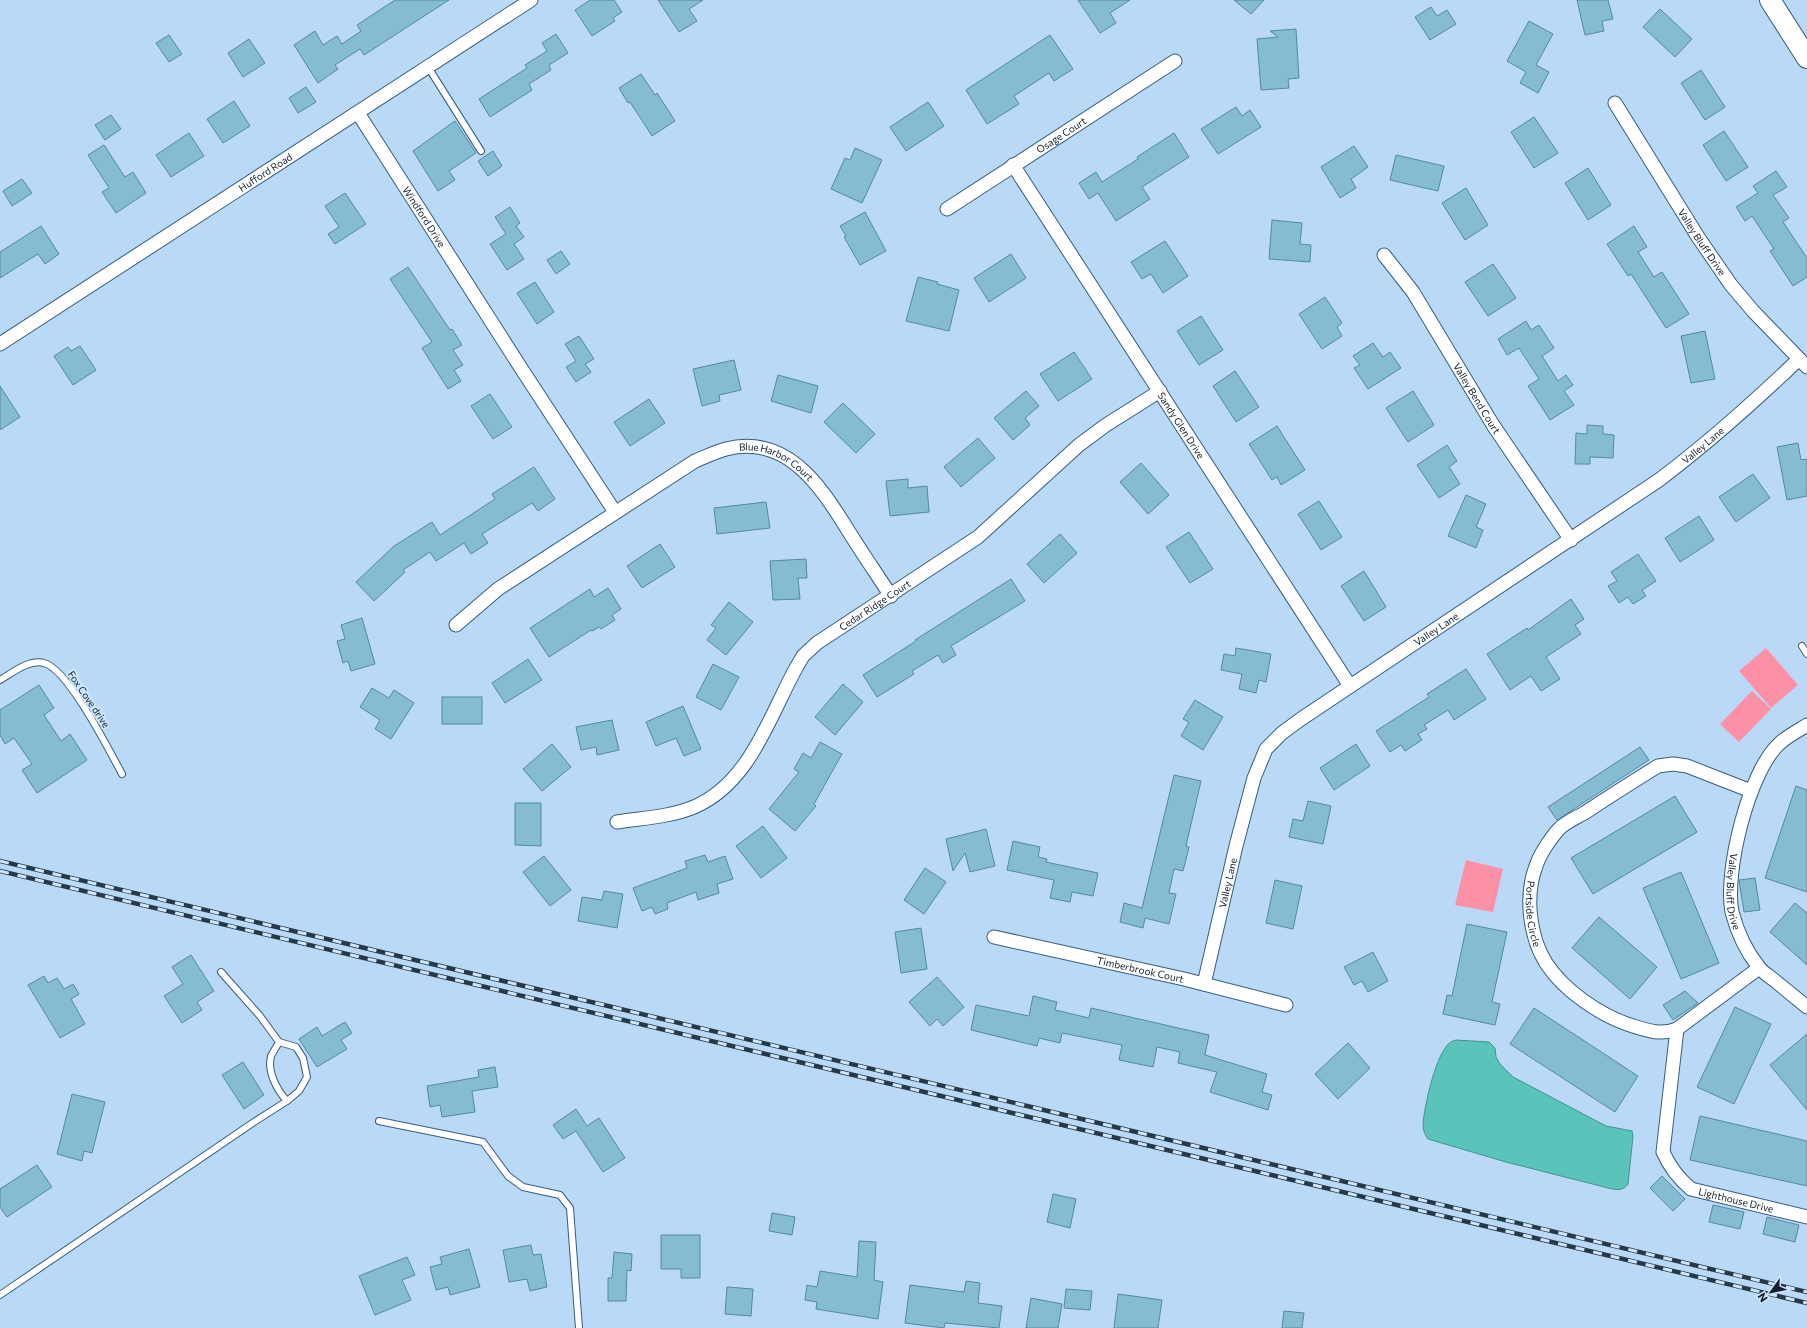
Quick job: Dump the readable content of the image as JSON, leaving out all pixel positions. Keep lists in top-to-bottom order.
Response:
{
  "streets": {
    "street": [
      "Osage Court",
      "Hufford Road",
      "Windford Drive",
      "Valley Bluff Drive",
      "Valley Bend Court",
      "Sandy Glen Drive",
      "Valley Lane",
      "Blue Harbor Court",
      "Cedar Ridge Court",
      "Portside Circle",
      "Timberbrook Court",
      "Lighthouse Drive"
    ],
    "lane": ["Fox Cove drive"]
  },
  "crossings": [
    ["Osage Court", "Sandy Glen Drive"],
    ["Hufford Road", "Windford Drive"],
    ["Windford Drive", "Blue Harbor Court"],
    ["Valley Bluff Drive", "Valley Lane"],
    ["Valley Bluff Drive", "Portside Circle"],
    ["Valley Bend Court", "Valley Lane"],
    ["Sandy Glen Drive", "Valley Lane"],
    ["Sandy Glen Drive", "Cedar Ridge Court"],
    ["Valley Lane", "Timberbrook Court"],
    ["Blue Harbor Court", "Cedar Ridge Court"],
    ["Portside Circle", "Lighthouse Drive"]
  ],
  "north": "bottom left"
}
